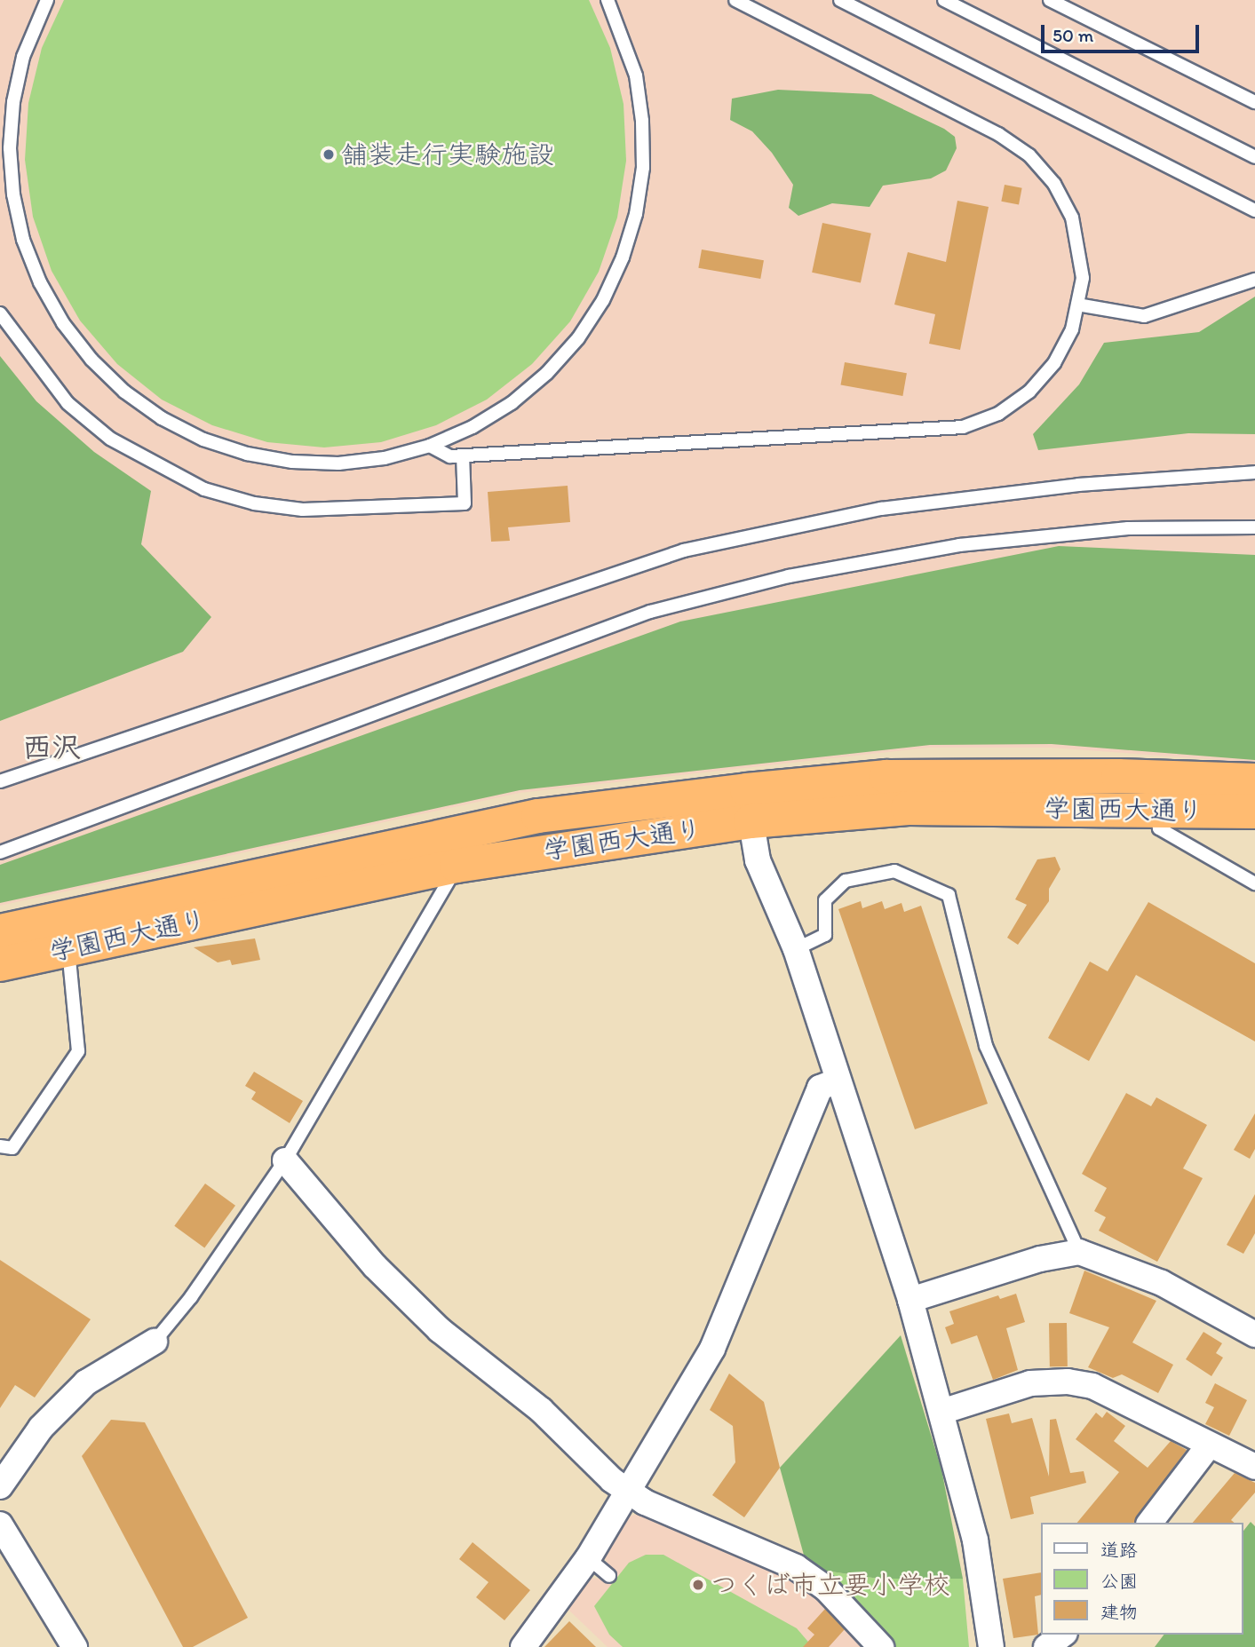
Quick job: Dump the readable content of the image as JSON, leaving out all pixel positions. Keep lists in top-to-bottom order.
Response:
{
  "streets": {
    "highway": ["学園西大通り"]
  },
  "districts": ["西沢"],
  "places": ["舗装走行実験施設", "つくば市立要小学校"],
  "legend": ["道路", "公園", "建物"],
  "scale_bar": "50 m"
}
